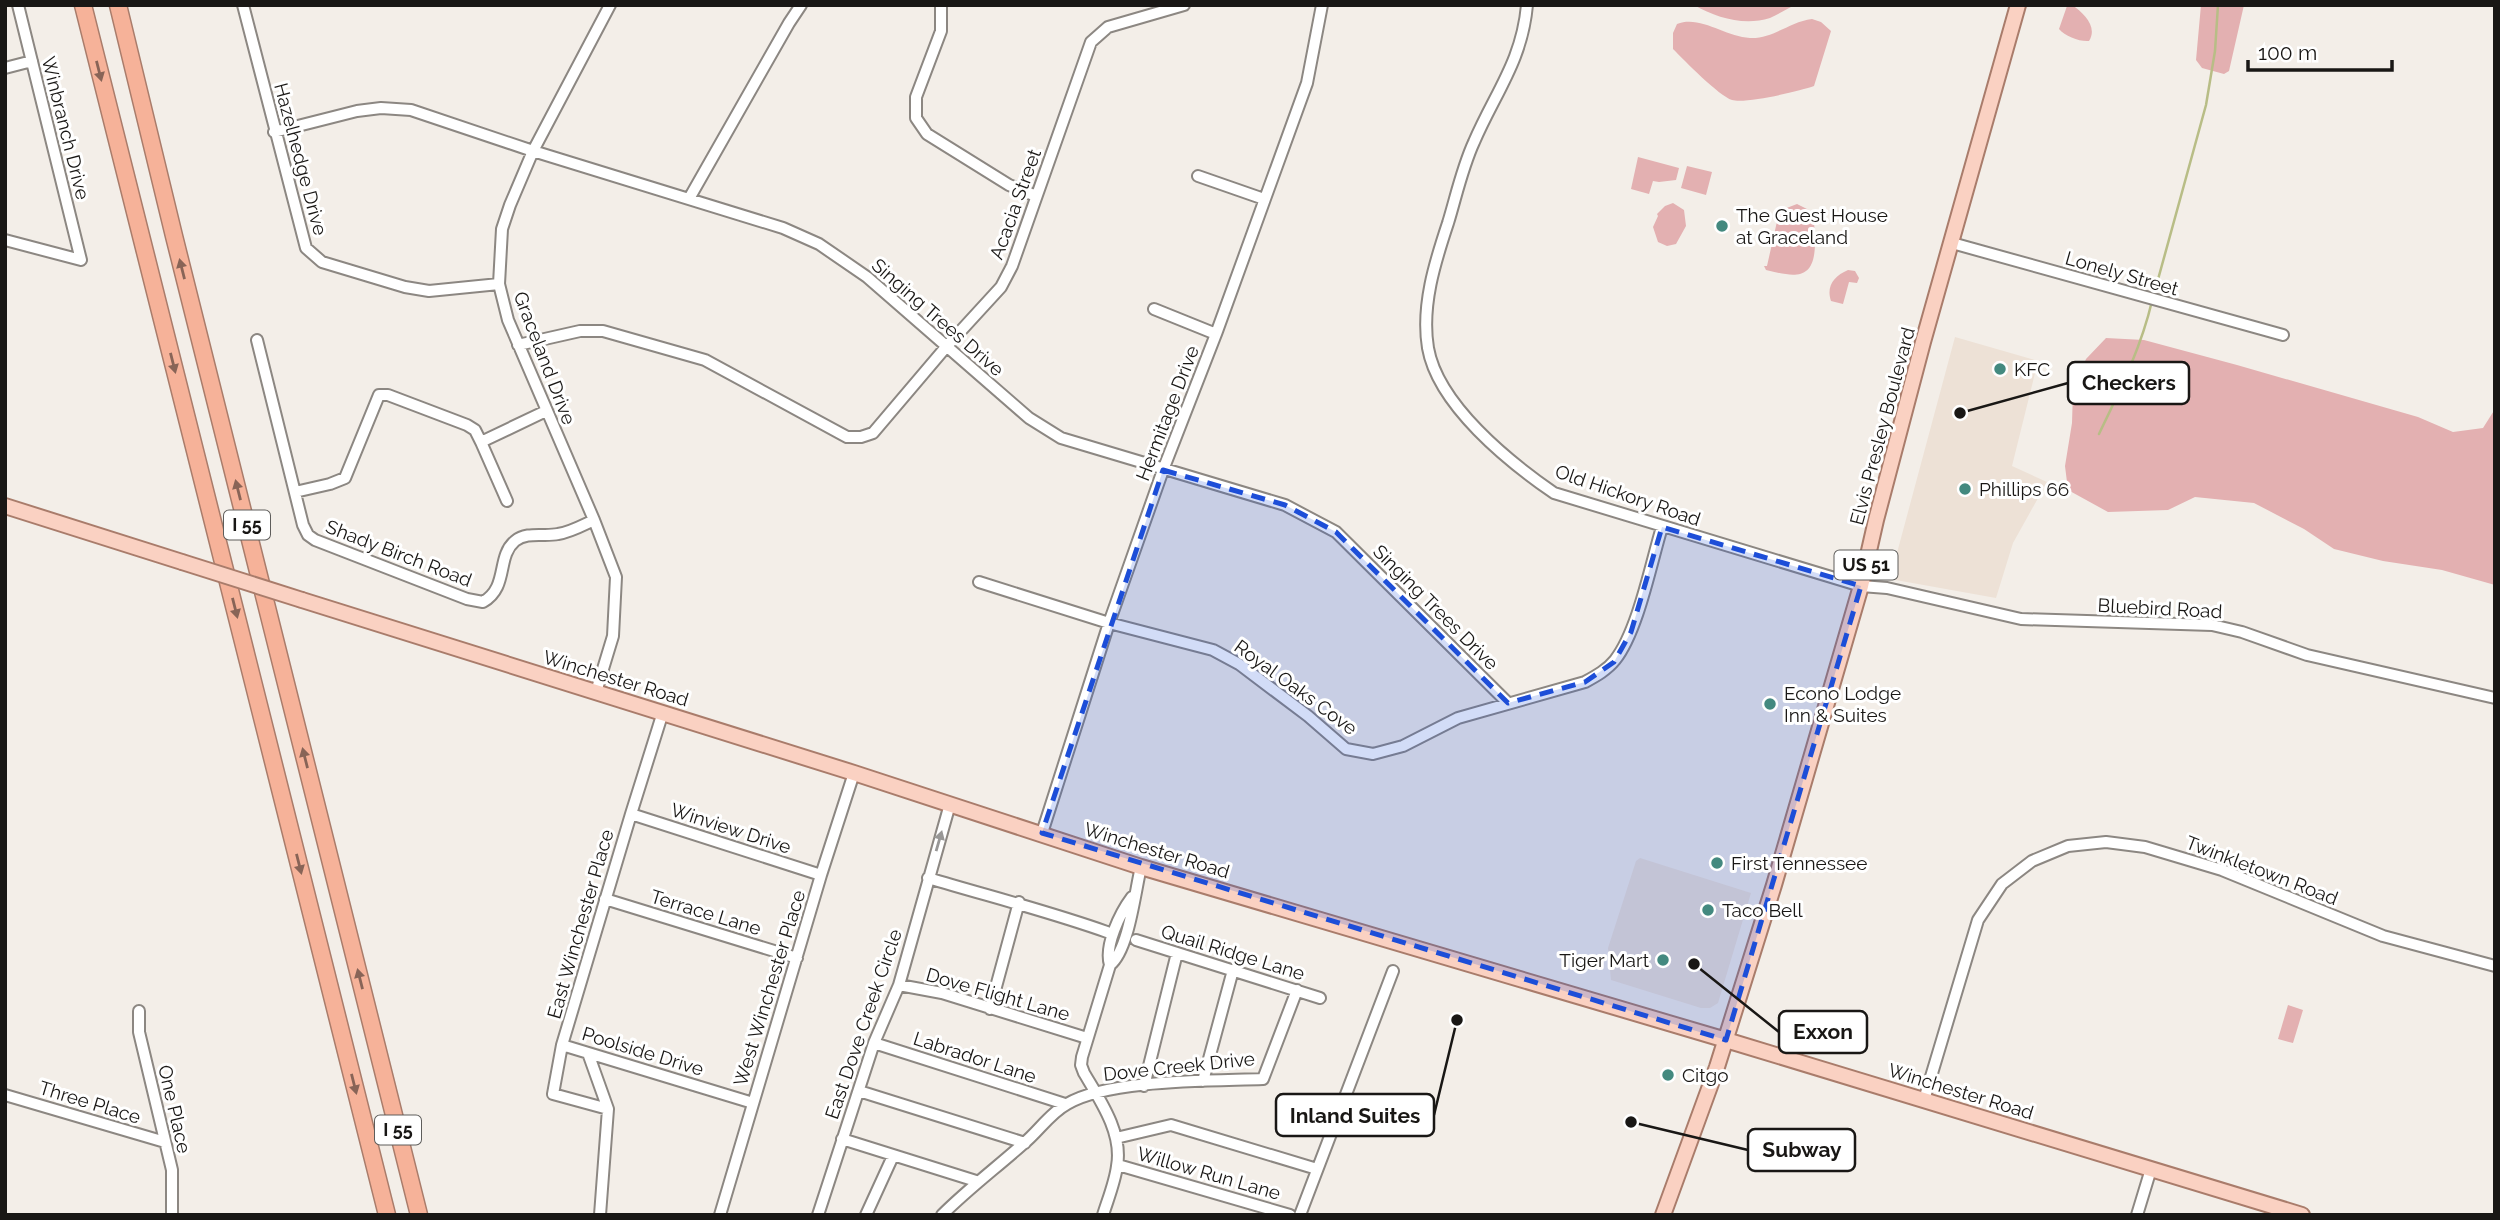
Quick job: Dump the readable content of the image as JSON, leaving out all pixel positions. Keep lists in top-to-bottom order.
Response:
{
  "streets": {
    "highway": ["I 55"],
    "main road": ["Elvis Presley Boulevard", "US 51", "Winchester Road"],
    "street": [
      "Winbranch Drive",
      "Hazelhedge Drive",
      "Acacia Street",
      "Lonely Street",
      "Singing Trees Drive",
      "Graceland Drive",
      "Hermitage Drive",
      "Old Hickory Road",
      "Shady Birch Road",
      "Bluebird Road",
      "Royal Oaks Cove",
      "Winview Drive",
      "Twinkletown Road",
      "Terrace Lane",
      "East Winchester Place",
      "Quail Ridge Lane",
      "West Winchester Place",
      "Dove Flight Lane",
      "East Dove Creek Circle",
      "Poolside Drive",
      "Labrador Lane",
      "Dove Creek Drive",
      "Three Place",
      "One Place",
      "Willow Run Lane"
    ]
  },
  "crossings": [
    ["Hazelhedge Drive", "Singing Trees Drive"],
    ["Hazelhedge Drive", "Graceland Drive"],
    ["Acacia Street", "Singing Trees Drive"],
    ["Acacia Street", "Graceland Drive"],
    ["Lonely Street", "Elvis Presley Boulevard"],
    ["Singing Trees Drive", "Graceland Drive"],
    ["Singing Trees Drive", "Hermitage Drive"],
    ["Singing Trees Drive", "Royal Oaks Cove"],
    ["Graceland Drive", "Shady Birch Road"],
    ["Graceland Drive", "Winchester Road"],
    ["Hermitage Drive", "Winchester Road"],
    ["Hermitage Drive", "Royal Oaks Cove"],
    ["Elvis Presley Boulevard", "Old Hickory Road"],
    ["Elvis Presley Boulevard", "Bluebird Road"],
    ["Elvis Presley Boulevard", "Winchester Road"],
    ["Old Hickory Road", "Bluebird Road"],
    ["Old Hickory Road", "Royal Oaks Cove"],
    ["Winchester Road", "Twinkletown Road"],
    ["Winchester Road", "East Winchester Place"],
    ["Winchester Road", "West Winchester Place"],
    ["Winchester Road", "East Dove Creek Circle"],
    ["Winview Drive", "East Winchester Place"],
    ["Winview Drive", "West Winchester Place"],
    ["Terrace Lane", "East Winchester Place"],
    ["Terrace Lane", "West Winchester Place"],
    ["East Winchester Place", "Poolside Drive"],
    ["Quail Ridge Lane", "East Dove Creek Circle"],
    ["Quail Ridge Lane", "Dove Creek Drive"],
    ["West Winchester Place", "Poolside Drive"],
    ["Dove Flight Lane", "East Dove Creek Circle"],
    ["East Dove Creek Circle", "Labrador Lane"],
    ["Dove Creek Drive", "Willow Run Lane"],
    ["Three Place", "One Place"]
  ],
  "places": [
    "The Guest House at Graceland",
    "KFC",
    "Checkers",
    "Phillips 66",
    "Econo Lodge Inn & Suites",
    "First Tennessee",
    "Taco Bell",
    "Tiger Mart",
    "Exxon",
    "Inland Suites",
    "Citgo",
    "Subway"
  ],
  "scale_bar": "100 m"
}
